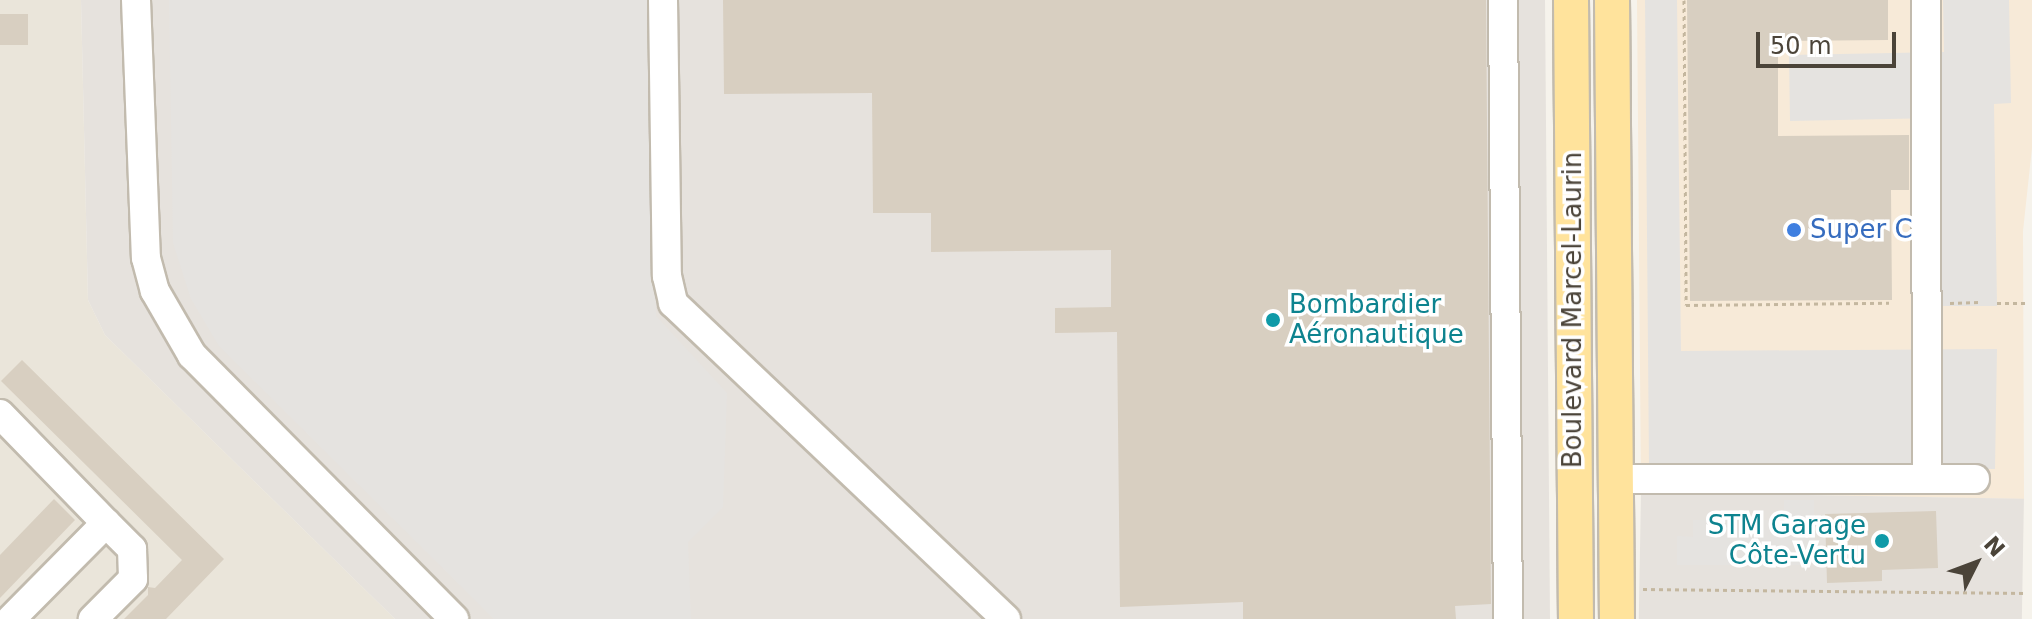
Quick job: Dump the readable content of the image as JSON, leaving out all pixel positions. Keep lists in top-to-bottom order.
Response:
{
  "streets": {
    "main road": ["Boulevard Marcel-Laurin"]
  },
  "places": ["Super C", "Bombardier Aéronautique", "STM Garage Côte-Vertu"],
  "scale_bar": "50 m",
  "north": "top right"
}
